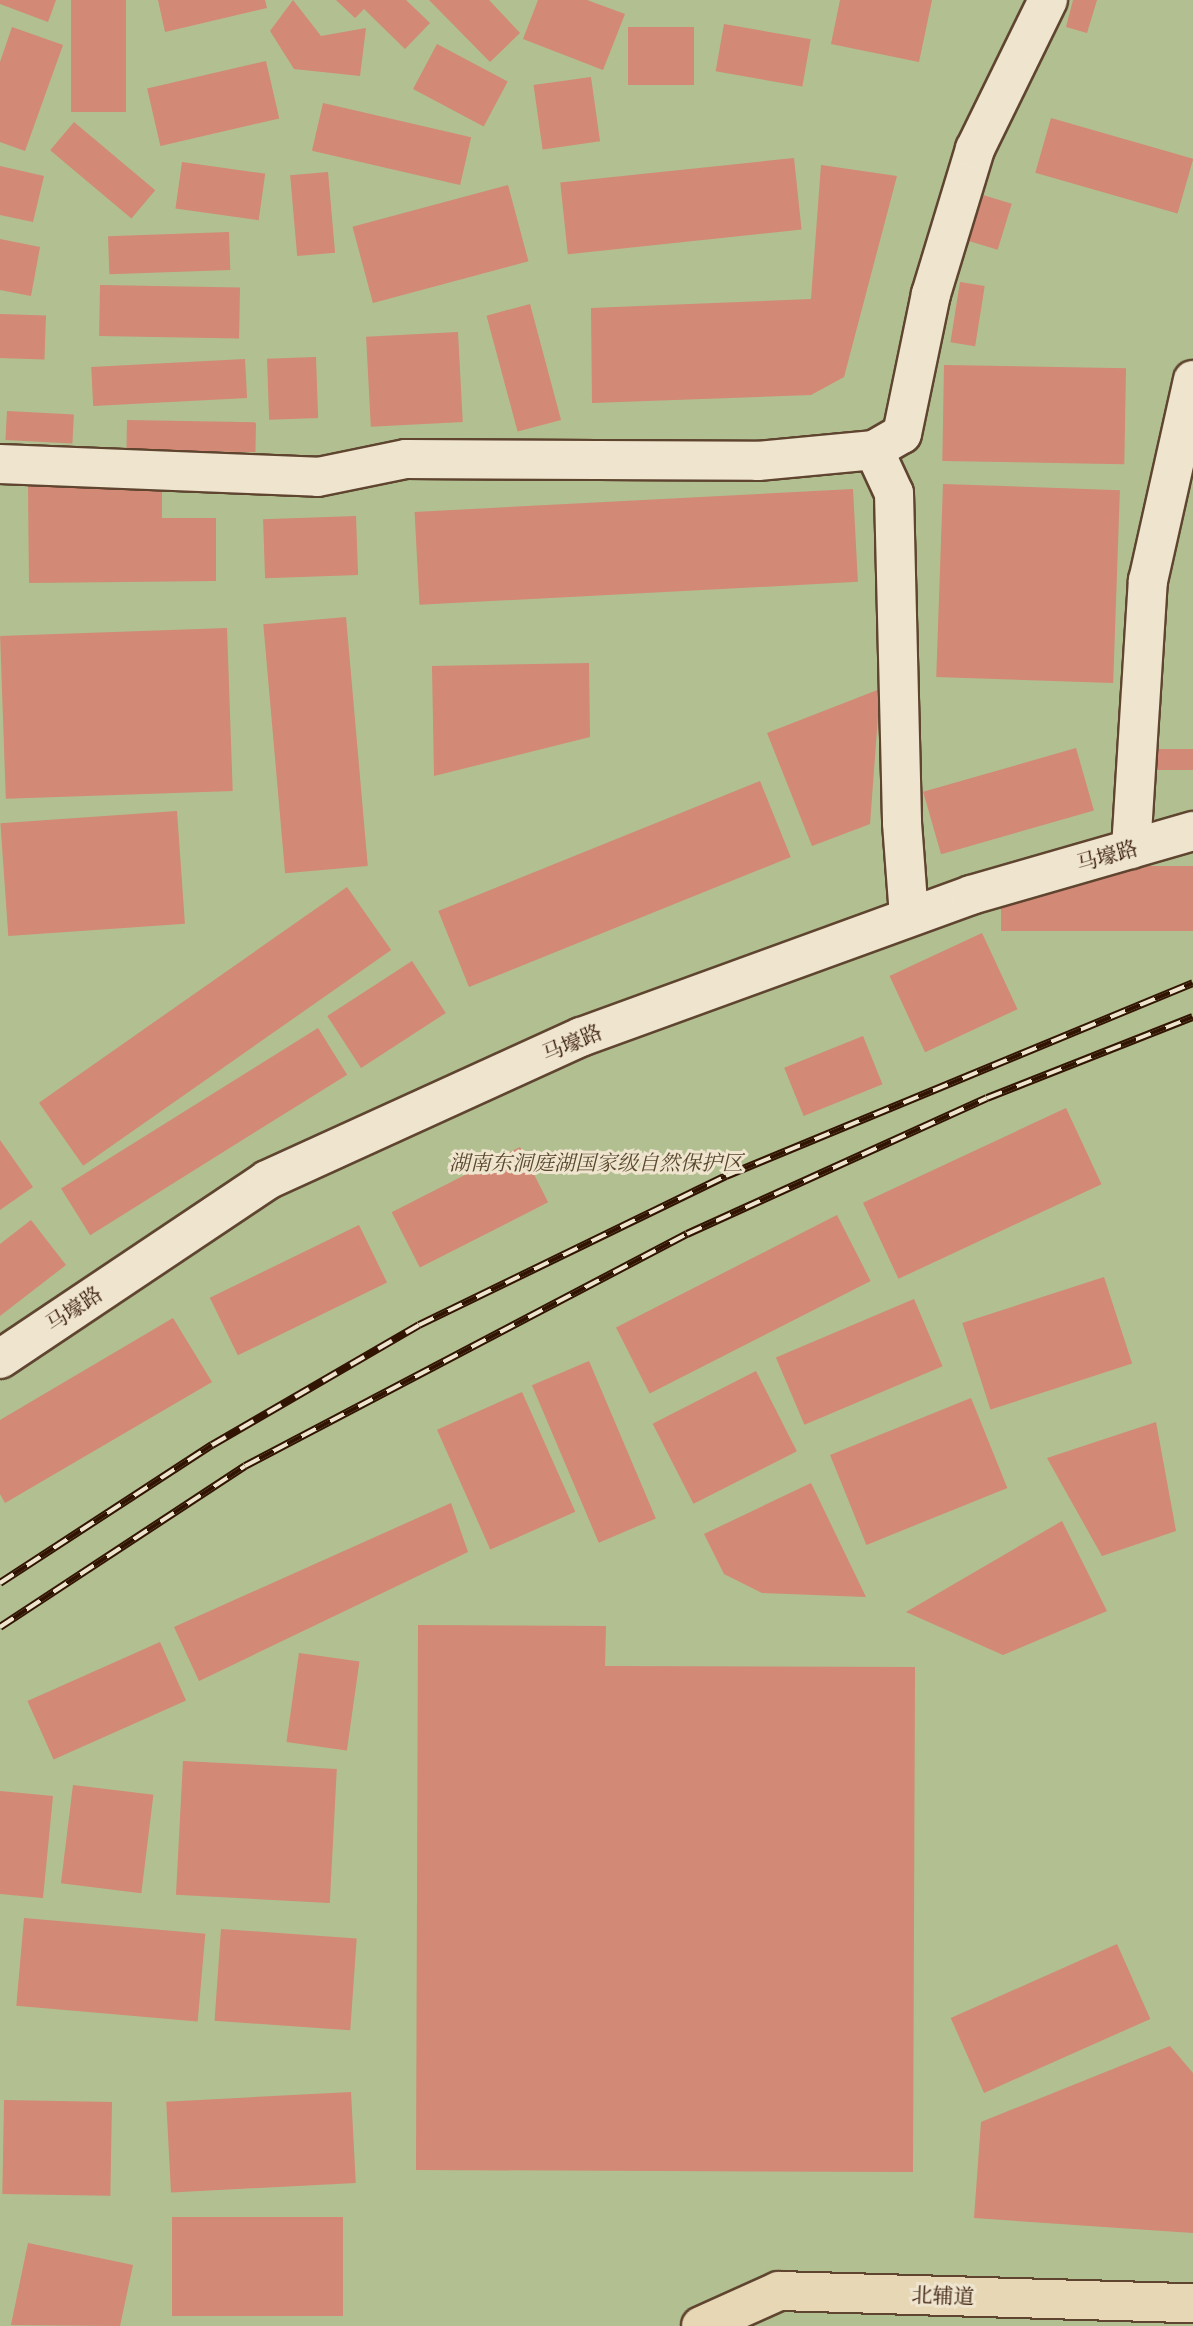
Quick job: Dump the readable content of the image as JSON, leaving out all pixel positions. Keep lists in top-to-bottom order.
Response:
{
  "streets": {
    "main road": ["北辅道"],
    "street": ["马壕路"]
  },
  "parks": ["湖南东洞庭湖国家级自然保护区"]
}
